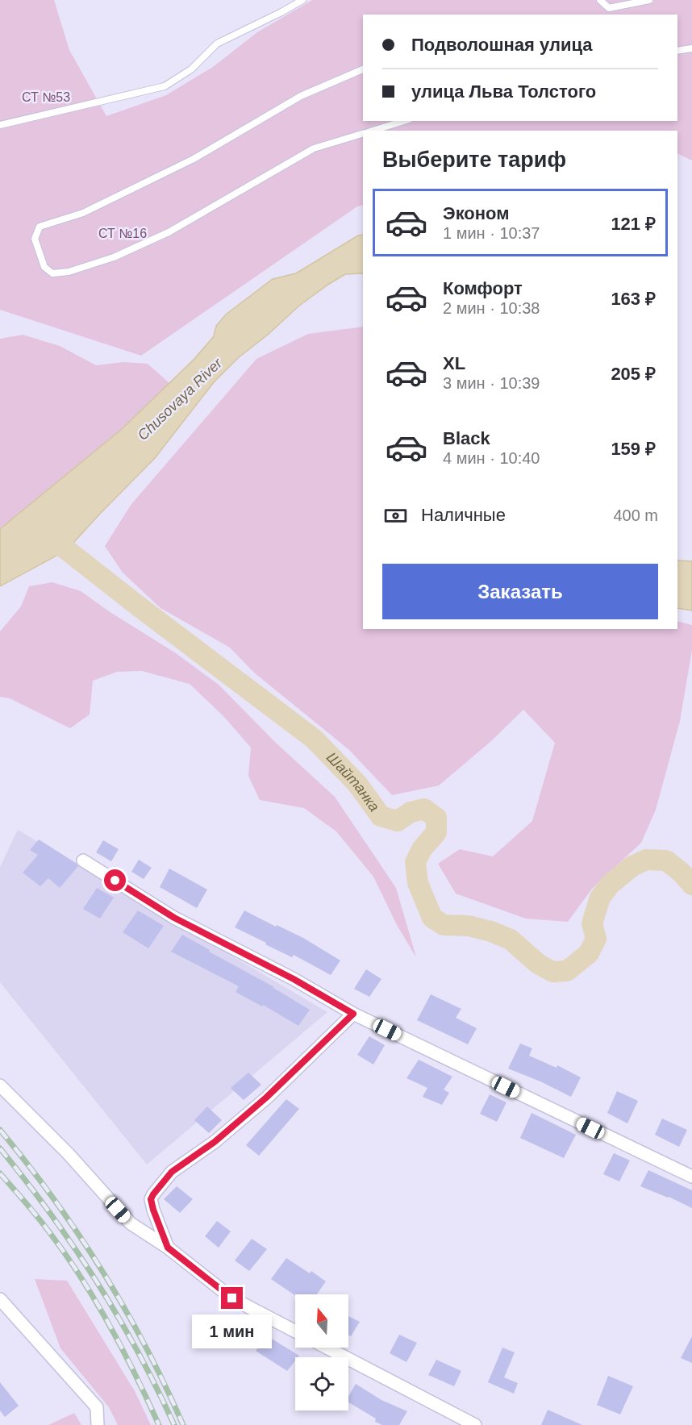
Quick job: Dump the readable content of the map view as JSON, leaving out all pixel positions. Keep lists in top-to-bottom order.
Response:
{
  "water": ["Chusovaya River", "Шайтанка"],
  "parks": ["СТ №53", "СТ №16"],
  "north": "top",
  "page": {
    "banner": ["Подволошная улица", "улица Льва Толстого"],
    "heading": "Выберите тариф",
    "list": [
      {
        "name": "Эконом",
        "note": "1 мин · 10:37",
        "value": "121 ₽"
      },
      {
        "name": "Комфорт",
        "note": "2 мин · 10:38",
        "value": "163 ₽"
      },
      {
        "name": "XL",
        "note": "3 мин · 10:39",
        "value": "205 ₽"
      },
      {
        "name": "Black",
        "note": "4 мин · 10:40",
        "value": "159 ₽"
      }
    ],
    "pay": ["Наличные", "400 m"],
    "buttons": "Заказать",
    "bubble": "1 мин"
  }
}
